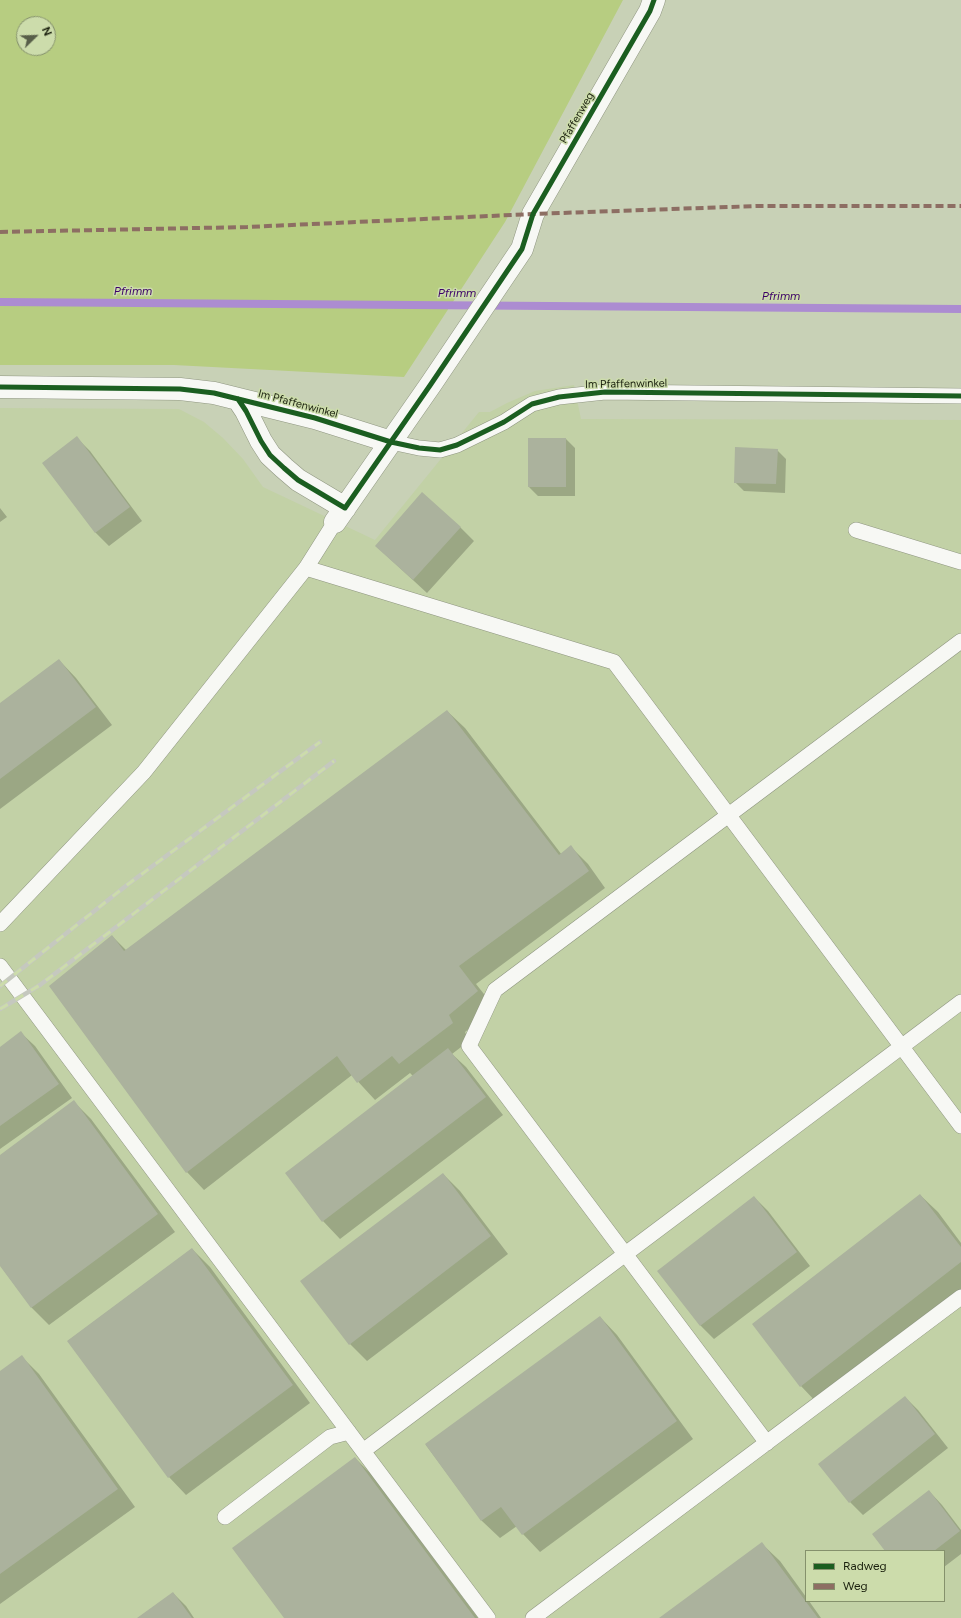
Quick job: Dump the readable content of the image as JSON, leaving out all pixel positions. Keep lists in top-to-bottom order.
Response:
{
  "streets": {
    "street": ["Pfaffenweg", "Im Pfaffenwinkel"]
  },
  "crossings": [
    ["Pfaffenweg", "Im Pfaffenwinkel"]
  ],
  "water": ["Pfrimm"],
  "legend": ["Radweg", "Weg"],
  "north": "top right"
}
